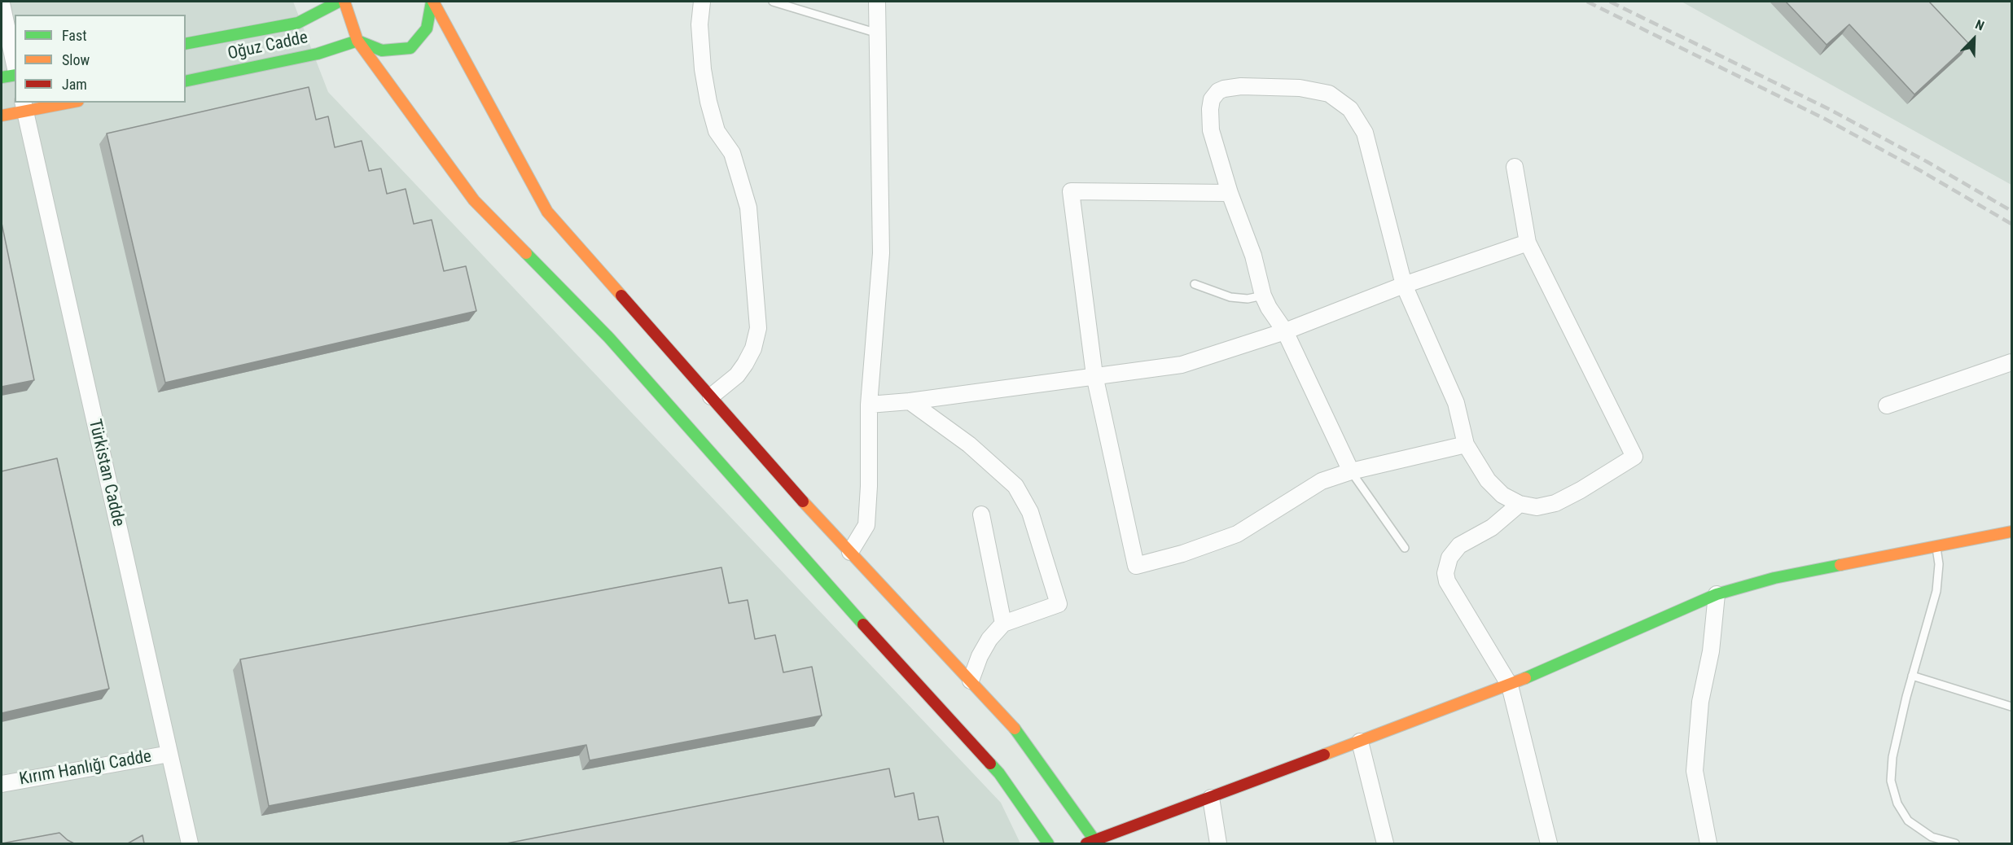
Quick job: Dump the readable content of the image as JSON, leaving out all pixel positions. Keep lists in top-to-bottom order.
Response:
{
  "streets": {
    "main road": ["Oğuz Cadde"],
    "street": ["Türkistan Cadde", "Kırım Hanlığı Cadde"]
  },
  "crossings": [
    ["Türkistan Cadde", "Kırım Hanlığı Cadde"]
  ],
  "legend": ["Fast", "Slow", "Jam"],
  "north": "top right"
}
